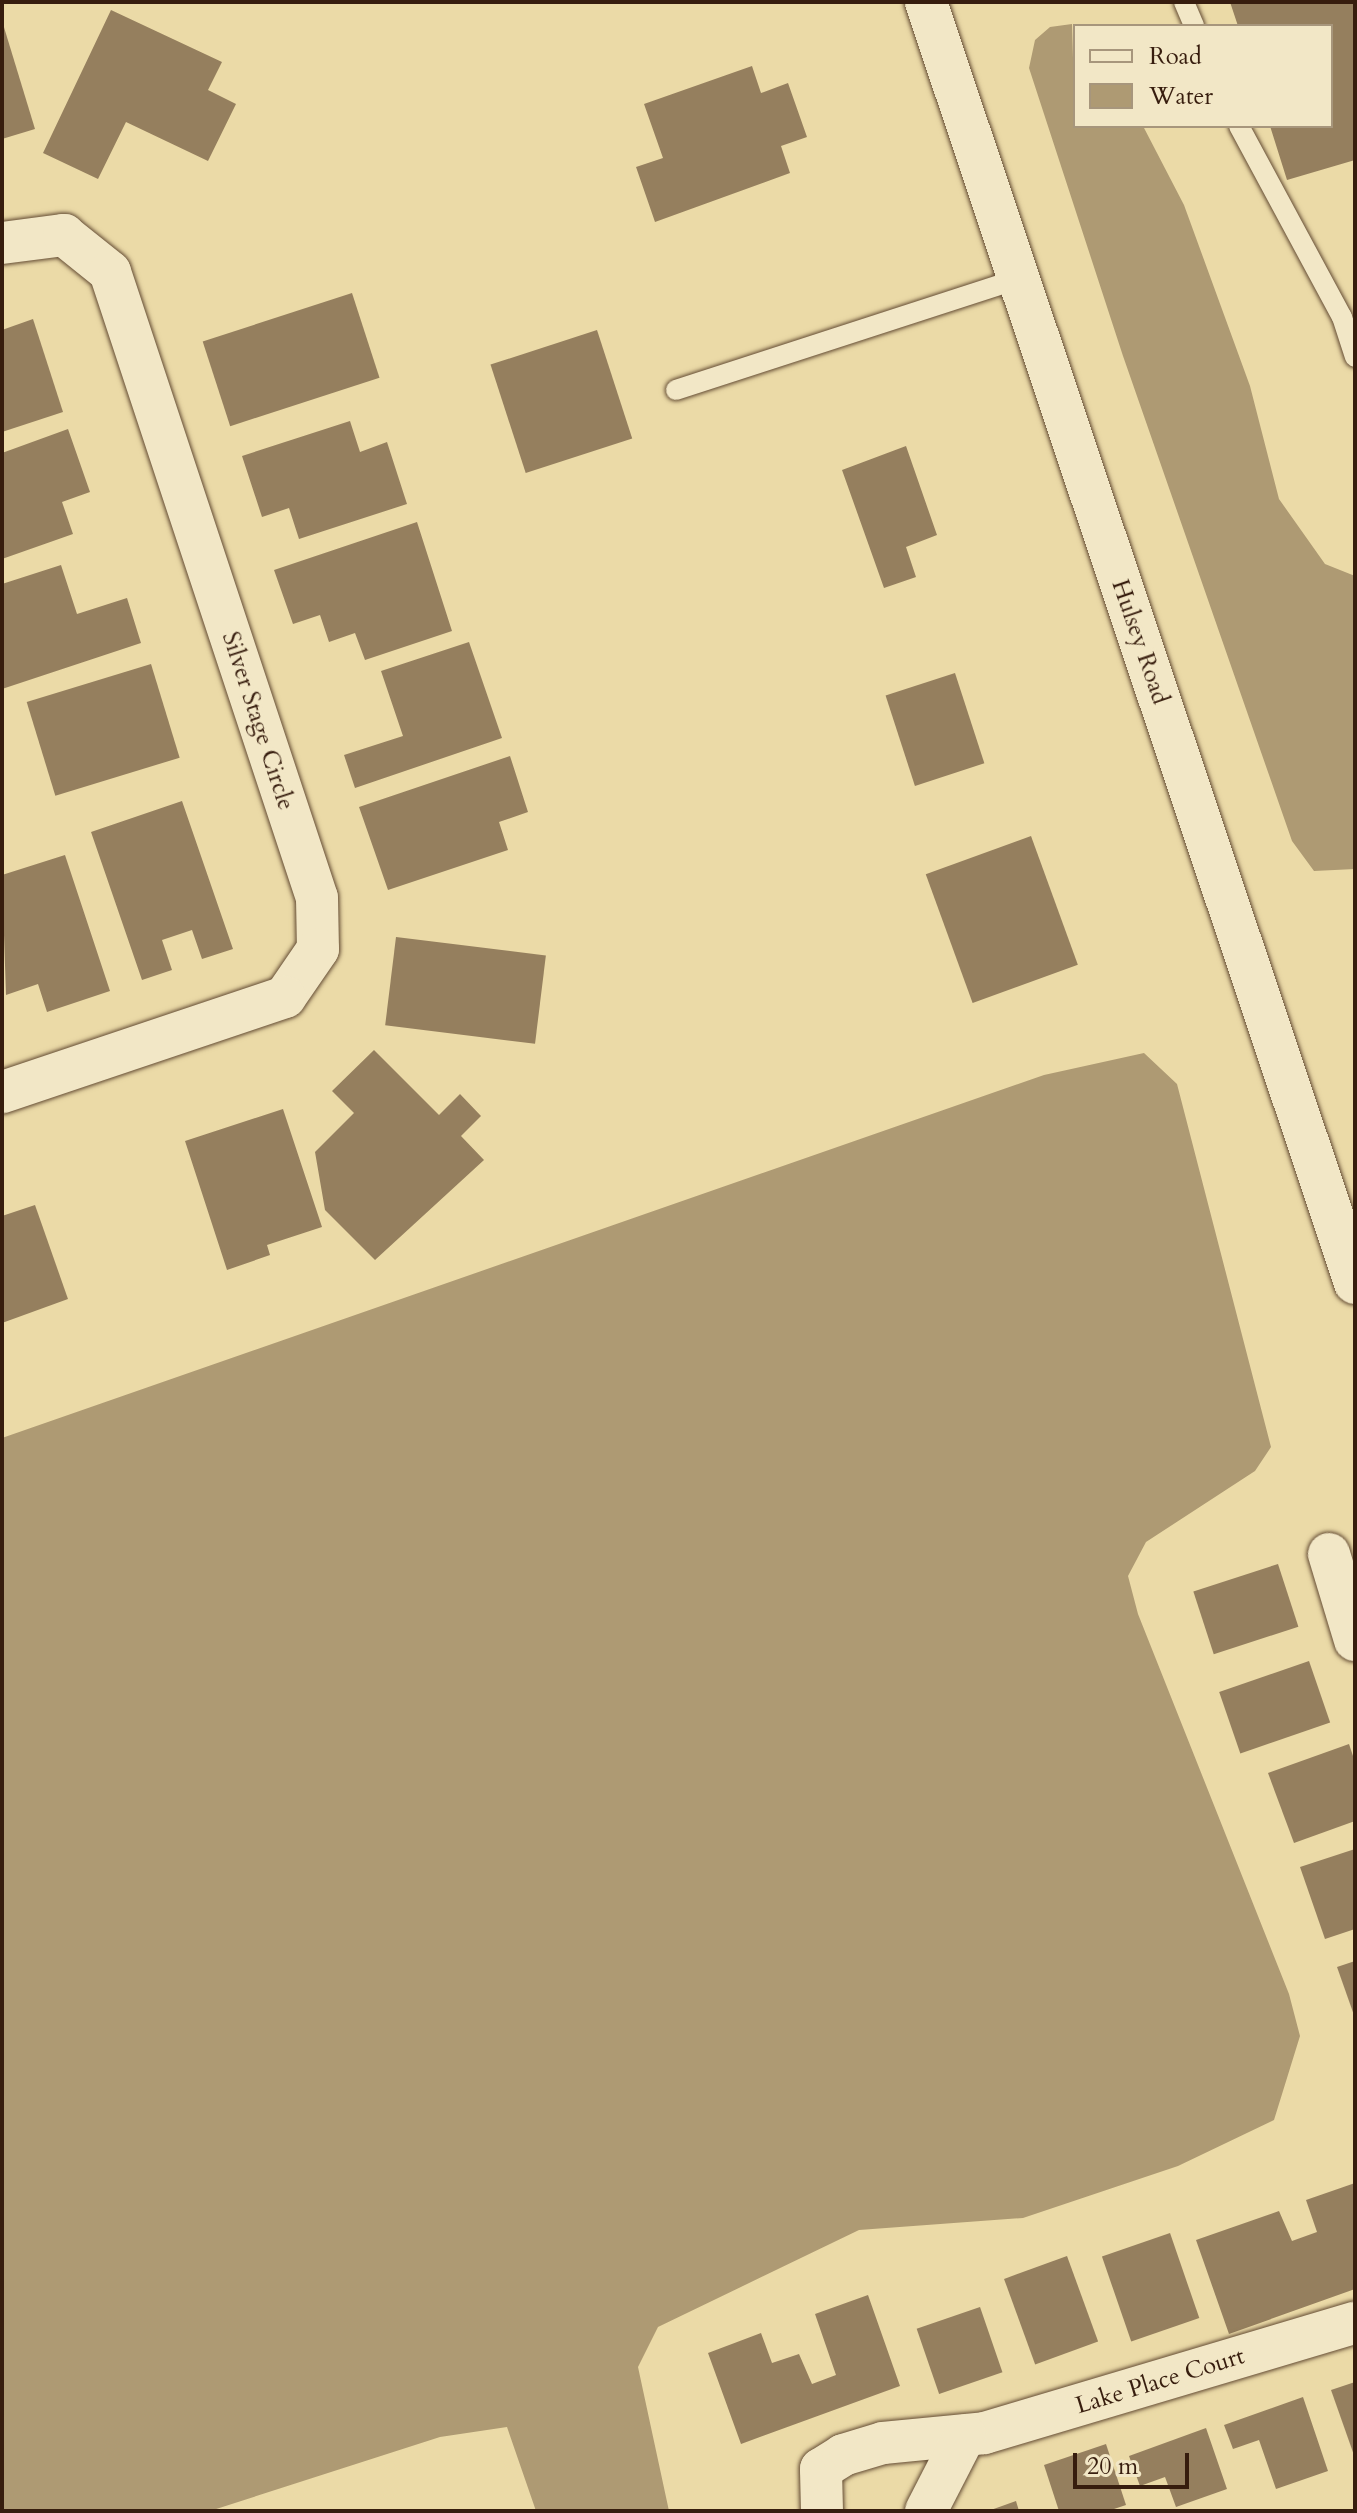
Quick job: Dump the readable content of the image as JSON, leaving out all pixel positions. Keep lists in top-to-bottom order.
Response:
{
  "streets": {
    "street": ["Hulsey Road", "Silver Stage Circle", "Lake Place Court"]
  },
  "legend": ["Road", "Water"],
  "scale_bar": "20 m"
}
